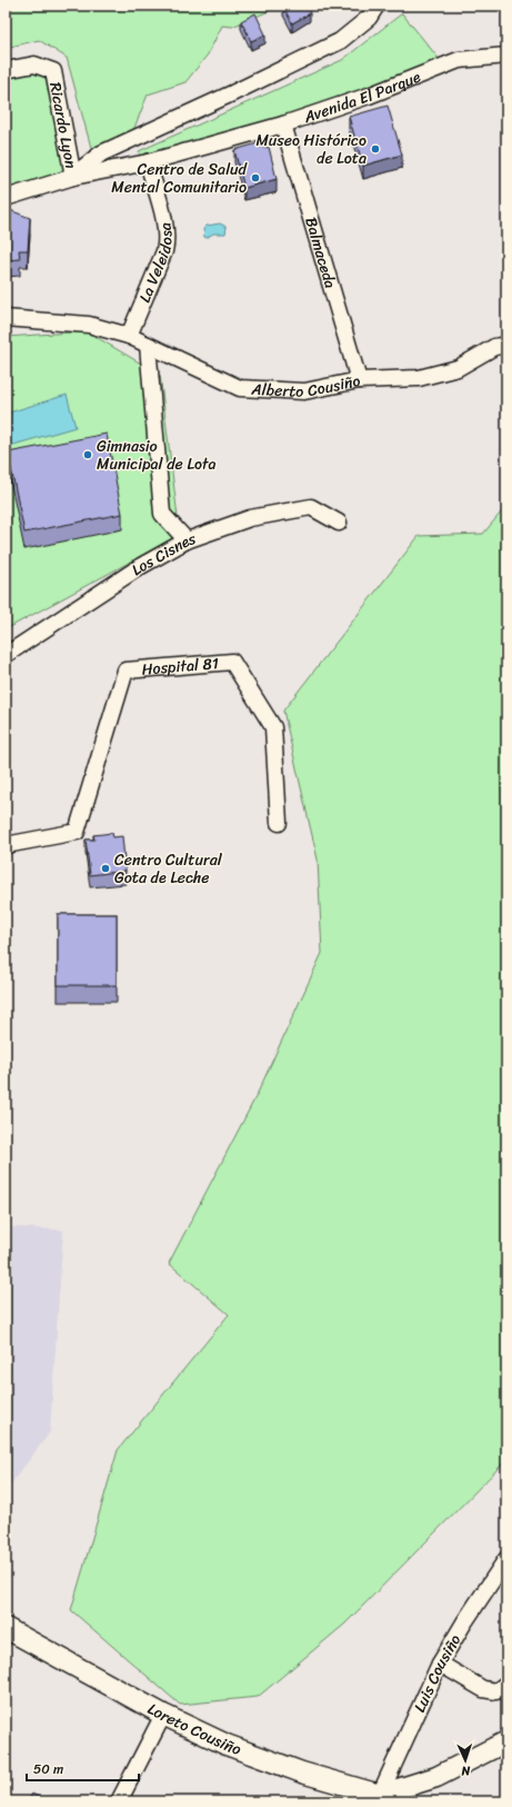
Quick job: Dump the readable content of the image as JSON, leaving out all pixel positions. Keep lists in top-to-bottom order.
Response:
{
  "streets": {
    "street": [
      "Avenida El Parque",
      "Ricardo Lyon",
      "Balmaceda",
      "La Veleidosa",
      "Alberto Cousiño",
      "Los Cisnes",
      "Hospital 81",
      "Luis Cousiño",
      "Loreto Cousiño"
    ]
  },
  "crossings": [
    ["Avenida El Parque", "Ricardo Lyon"],
    ["Avenida El Parque", "Balmaceda"],
    ["Avenida El Parque", "La Veleidosa"],
    ["Balmaceda", "Alberto Cousiño"],
    ["La Veleidosa", "Alberto Cousiño"],
    ["Luis Cousiño", "Loreto Cousiño"]
  ],
  "places": [
    "Museo Histórico de Lota",
    "Centro de Salud Mental Comunitario",
    "Gimnasio Municipal de Lota",
    "Centro Cultural Gota de Leche"
  ],
  "scale_bar": "50 m",
  "north": "bottom"
}
